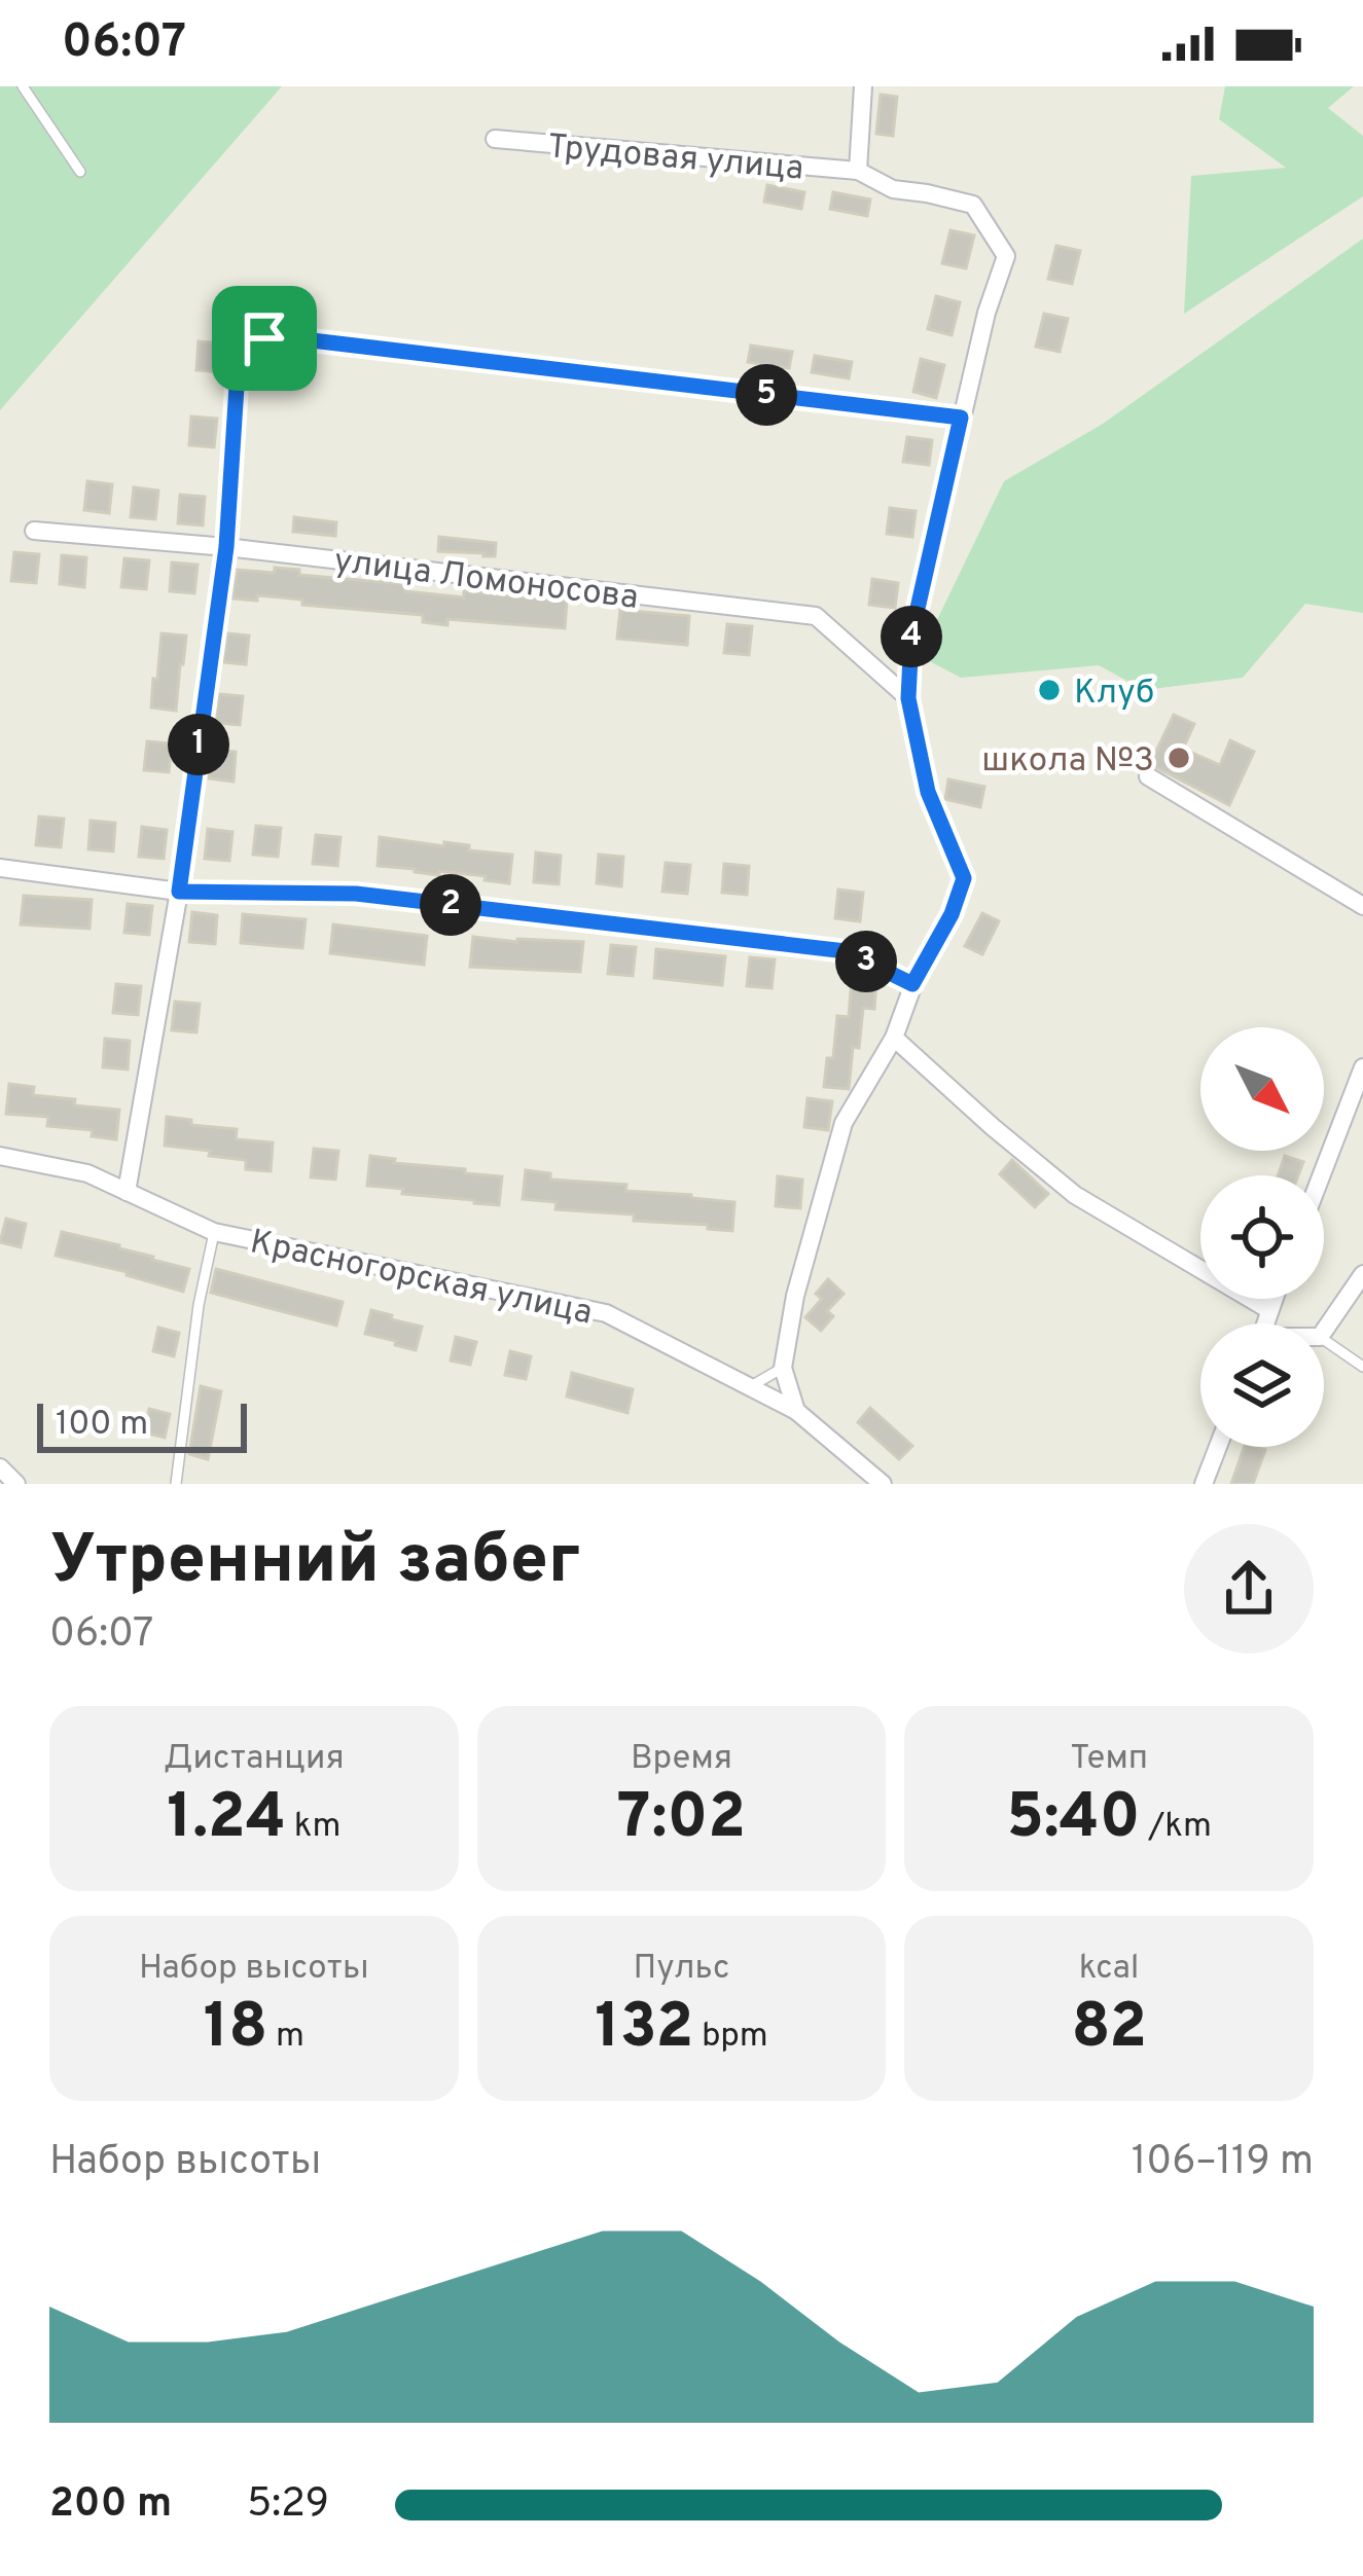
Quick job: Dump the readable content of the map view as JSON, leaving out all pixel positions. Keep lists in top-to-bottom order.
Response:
{
  "streets": {
    "street": ["Трудовая улица", "улица Ломоносова", "Красногорская улица"]
  },
  "crossings": [
    ["Трудовая улица", "улица Ломоносова"]
  ],
  "places": ["Клуб", "школа №3"],
  "scale_bar": "100 m",
  "north": "bottom right",
  "page": {
    "status": "06:07",
    "pins": [
      "5",
      "4",
      "1",
      "2",
      "3"
    ],
    "scale": "100 m",
    "heading": ["Утренний забег", "06:07"],
    "stats": [
      ["Дистанция", "1.24 km"],
      ["Время", "7:02"],
      ["Темп", "5:40 /km"],
      ["Набор высоты", "18 m"],
      ["Пульс", "132 bpm"],
      ["kcal", "82"]
    ],
    "chart": ["Набор высоты", "106–119 m"],
    "list": [
      {
        "name": "200 m",
        "note": "5:29"
      }
    ]
  }
}
